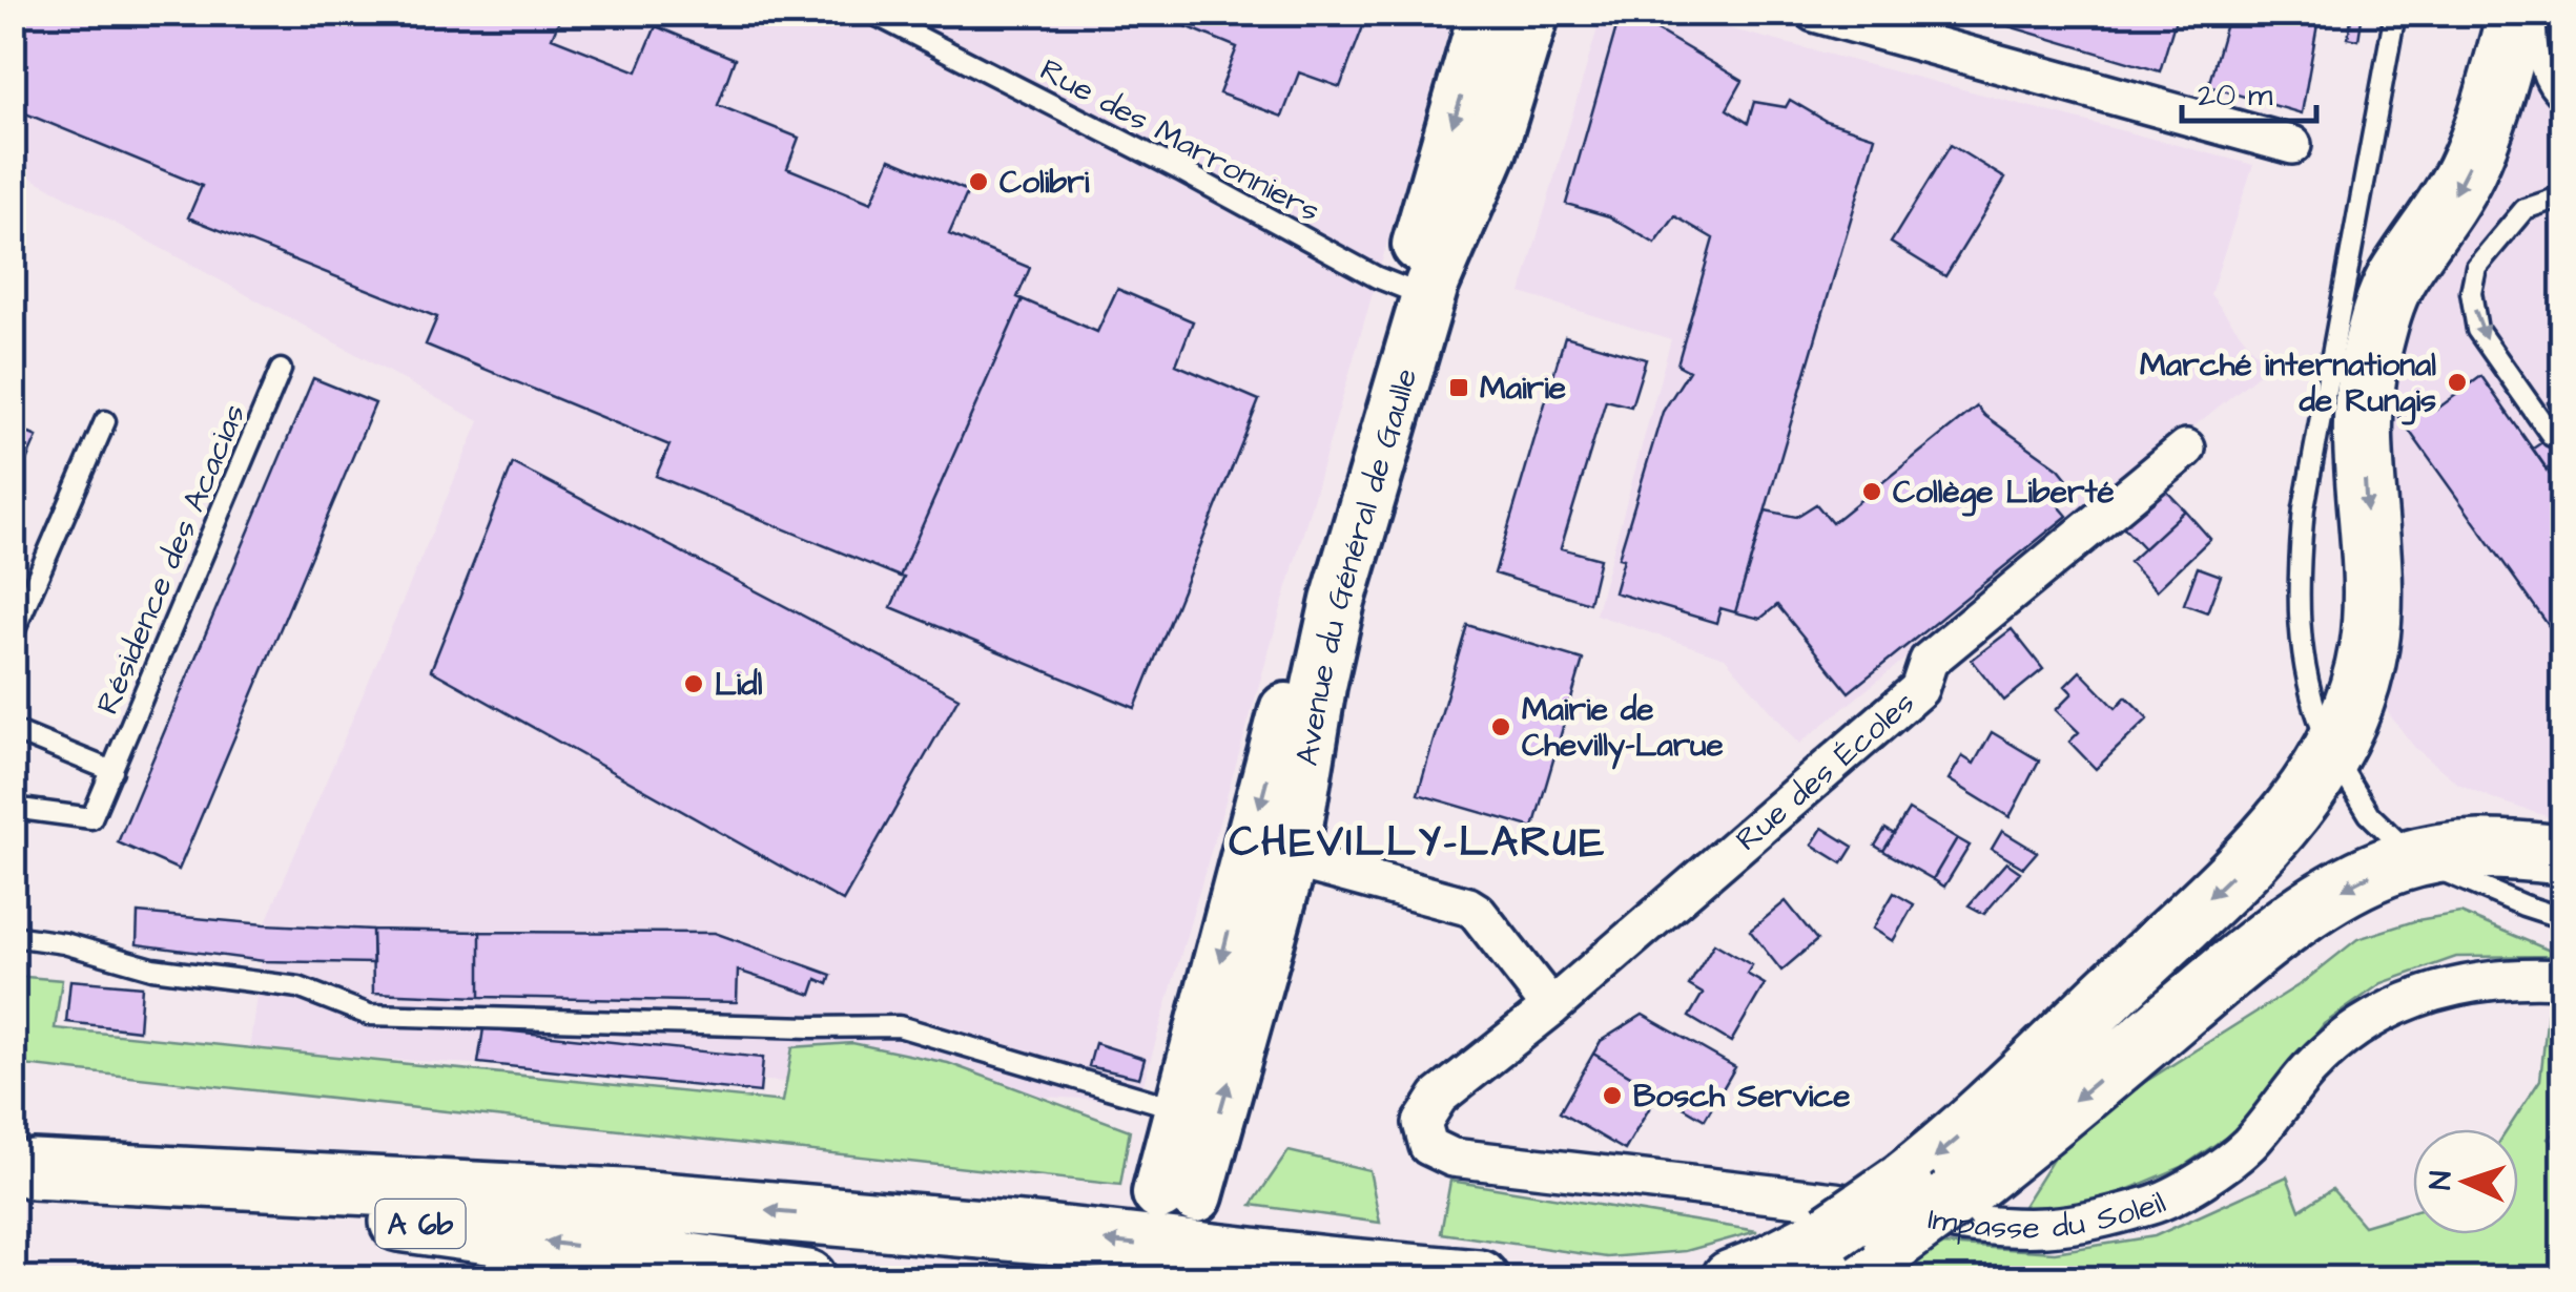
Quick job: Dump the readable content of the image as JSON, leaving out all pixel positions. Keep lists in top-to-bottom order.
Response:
{
  "streets": {
    "highway": ["A 6b"],
    "main road": ["Avenue du Général de Gaulle"],
    "street": ["Rue des Écoles", "Impasse du Soleil"],
    "lane": ["Rue des Marronniers", "Résidence des Acacias"]
  },
  "crossings": [
    ["Rue des Écoles", "Impasse du Soleil"]
  ],
  "districts": ["CHEVILLY-LARUE"],
  "places": {
    "other": [
      "Colibri",
      "Marché international de Rungis",
      "Collège Liberté",
      "Lidl",
      "Mairie de Chevilly-Larue",
      "Bosch Service"
    ],
    "transit": ["Mairie"]
  },
  "scale_bar": "20 m",
  "north": "left"
}
